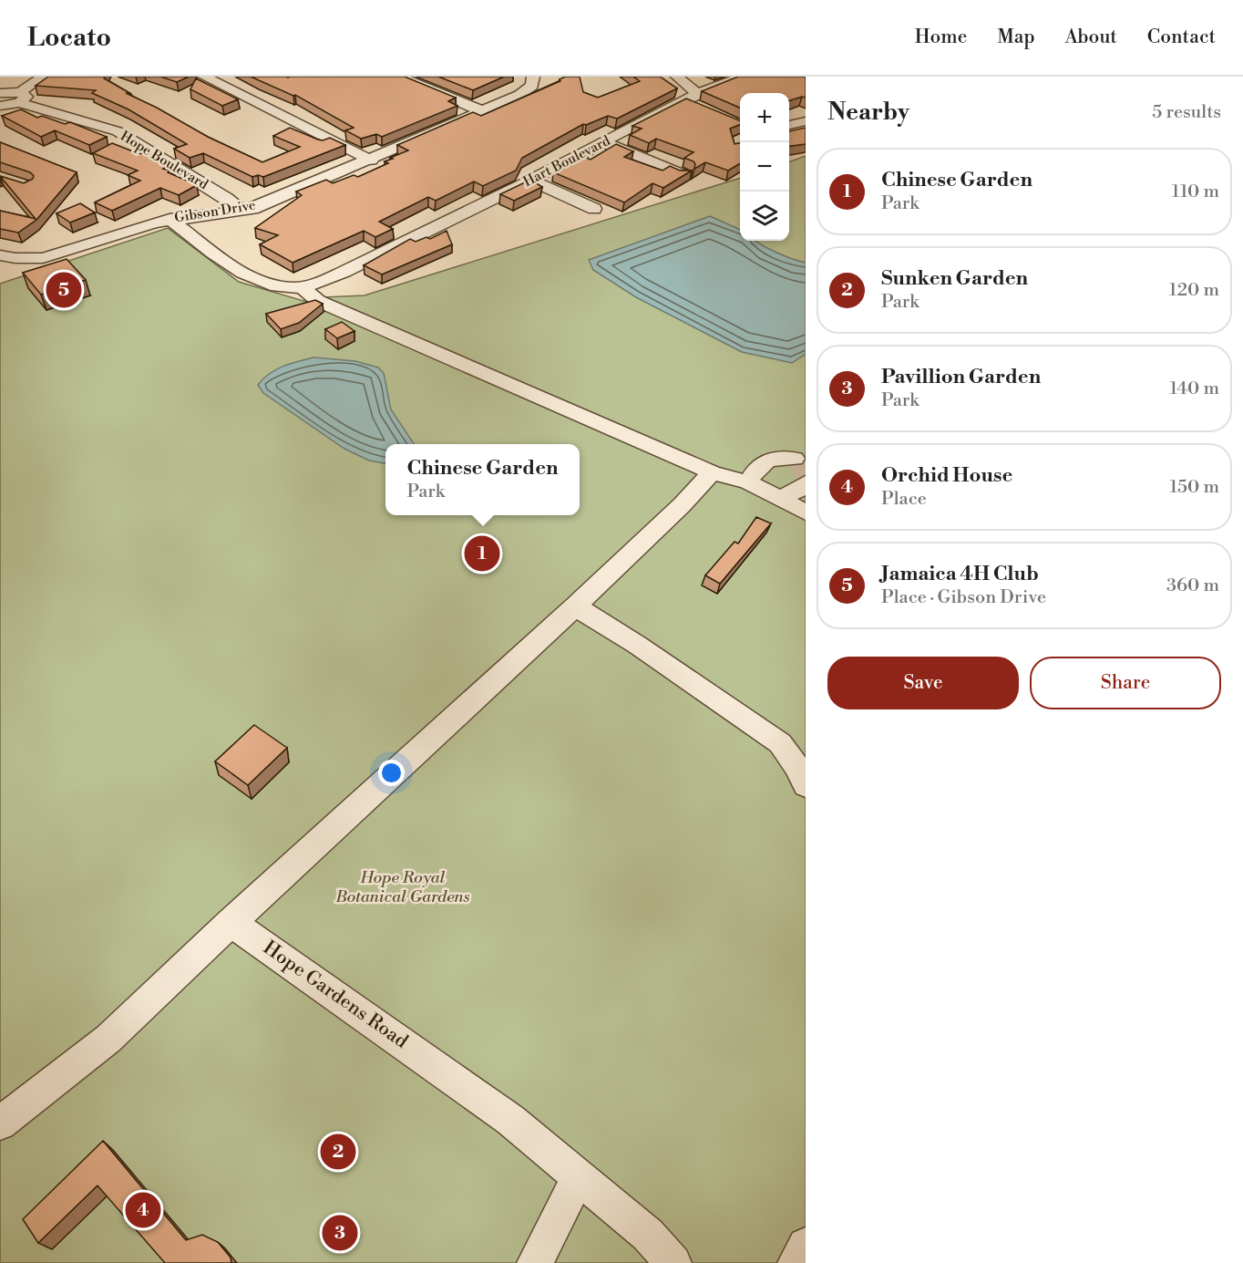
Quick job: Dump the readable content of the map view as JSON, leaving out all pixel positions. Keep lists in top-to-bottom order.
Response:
{
  "streets": {
    "street": [
      "Hope Boulevard",
      "Hart Boulevard",
      "Gibson Drive",
      "Hope Gardens Road"
    ]
  },
  "crossings": [
    ["Hope Boulevard", "Gibson Drive"]
  ],
  "parks": ["Hope Royal Botanical Gardens"],
  "page": {
    "header": "Locato",
    "nav": [
      "Home",
      "Map",
      "About",
      "Contact"
    ],
    "heading": ["Nearby", "5 results"],
    "map_buttons": ["+", "−"],
    "list": [
      {
        "mark": "1",
        "name": "Chinese Garden",
        "note": "Park",
        "value": "110 m"
      },
      {
        "mark": "2",
        "name": "Sunken Garden",
        "note": "Park",
        "value": "120 m"
      },
      {
        "mark": "3",
        "name": "Pavillion Garden",
        "note": "Park",
        "value": "140 m"
      },
      {
        "mark": "4",
        "name": "Orchid House",
        "note": "Place",
        "value": "150 m"
      },
      {
        "mark": "5",
        "name": "Jamaica 4H Club",
        "note": "Place · Gibson Drive",
        "value": "360 m"
      }
    ],
    "pins": [
      "5",
      "1",
      "2",
      "4",
      "3"
    ],
    "popup": ["Chinese Garden", "Park"],
    "buttons": ["Save", "Share"]
  }
}
